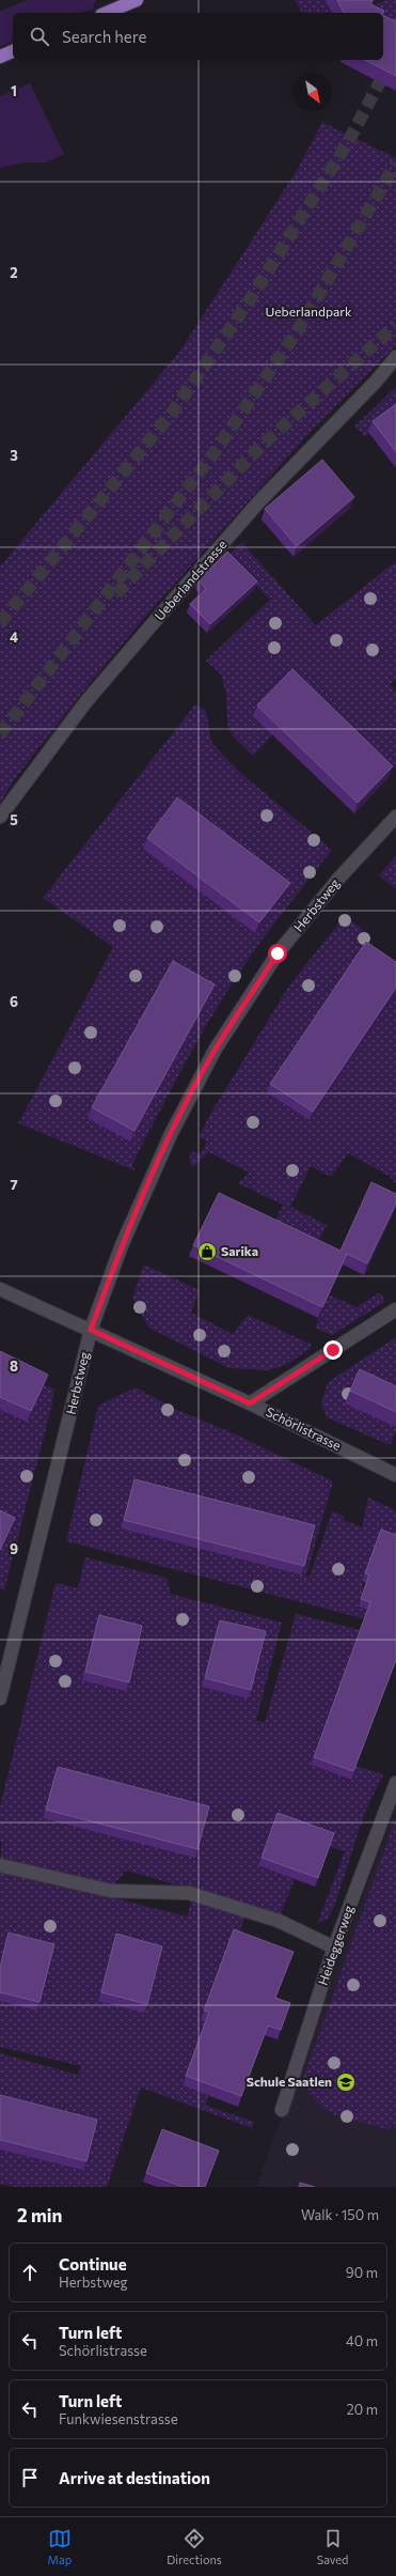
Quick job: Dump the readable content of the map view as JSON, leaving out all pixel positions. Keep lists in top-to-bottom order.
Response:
{
  "streets": {
    "street": [
      "Ueberlandstrasse",
      "Herbstweg",
      "Schörlistrasse",
      "Heideggerweg"
    ]
  },
  "crossings": [
    ["Herbstweg", "Schörlistrasse"]
  ],
  "parks": ["Ueberlandpark"],
  "places": {
    "shop": ["Sarika"],
    "school or university": ["Schule Saatlen"]
  },
  "north": "bottom right",
  "page": {
    "search": "Search here",
    "heading": ["2 min", "Walk · 150 m"],
    "list": [
      ["Continue", "Herbstweg", "90 m"],
      ["Turn left", "Schörlistrasse", "40 m"],
      ["Turn left", "Funkwiesenstrasse", "20 m"],
      "Arrive at destination"
    ],
    "nav": ["Map", "Directions", "Saved"]
  },
  "grid": {
    "rows": [
      "1",
      "2",
      "3",
      "4",
      "5",
      "6",
      "7",
      "8",
      "9"
    ]
  }
}
